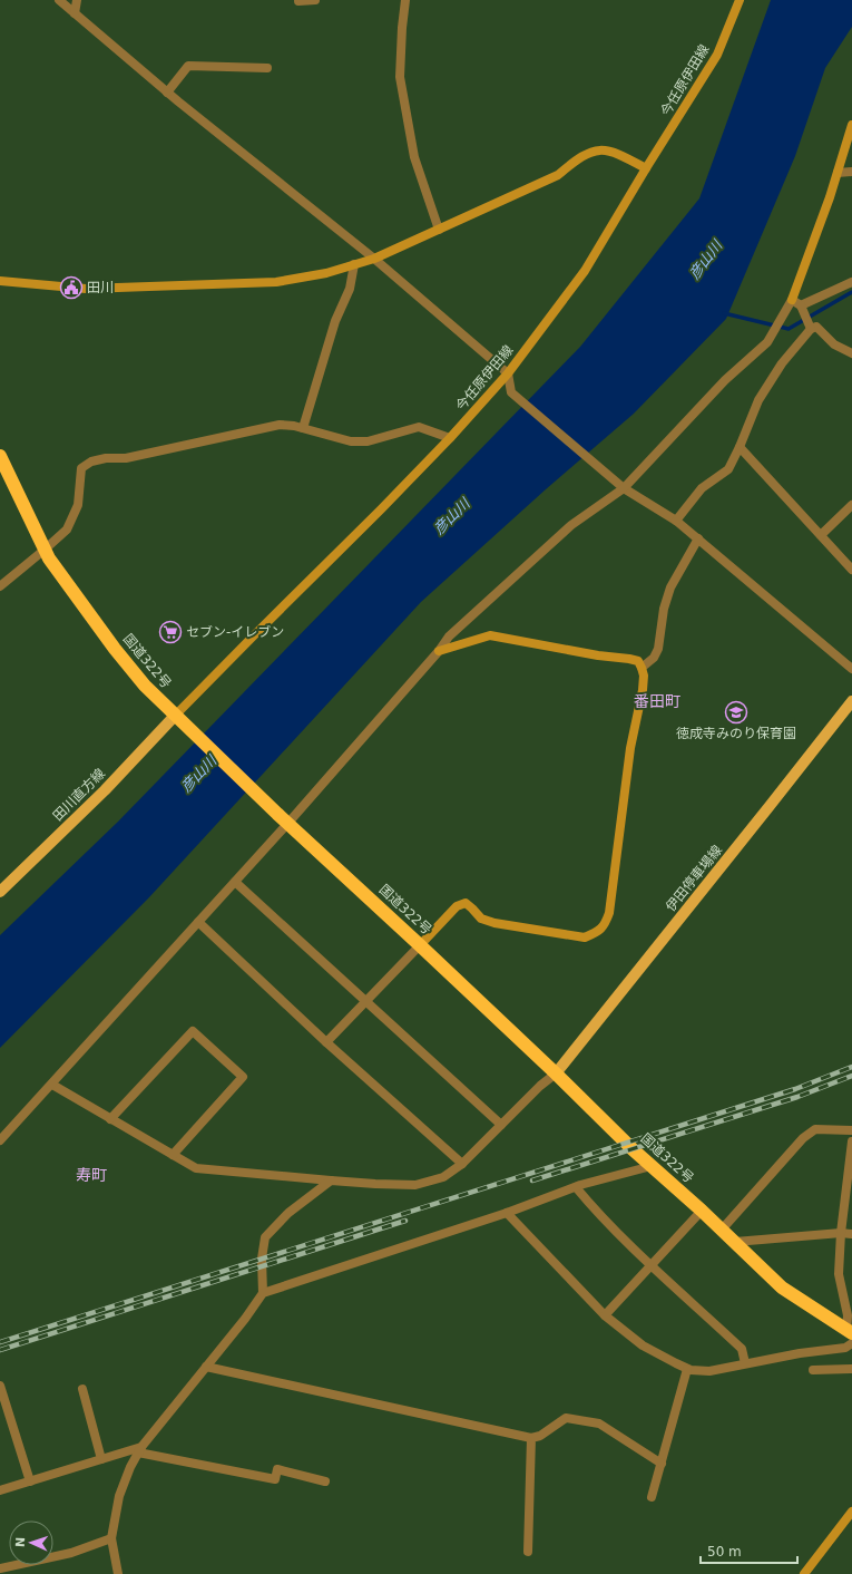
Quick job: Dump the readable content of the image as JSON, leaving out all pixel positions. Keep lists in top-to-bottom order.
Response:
{
  "streets": {
    "highway": ["国道322号"],
    "main road": ["田川直方線", "伊田停車場線"],
    "street": ["今任原伊田線"]
  },
  "crossings": [
    ["今任原伊田線", "国道322号"],
    ["今任原伊田線", "田川直方線"],
    ["国道322号", "田川直方線"],
    ["国道322号", "伊田停車場線"]
  ],
  "districts": ["番田町", "寿町"],
  "water": ["彦山川"],
  "places": {
    "public building": ["田川"],
    "supermarket": ["セブン-イレブン"],
    "school or university": ["徳成寺みのり保育園"]
  },
  "scale_bar": "50 m",
  "north": "left"
}
